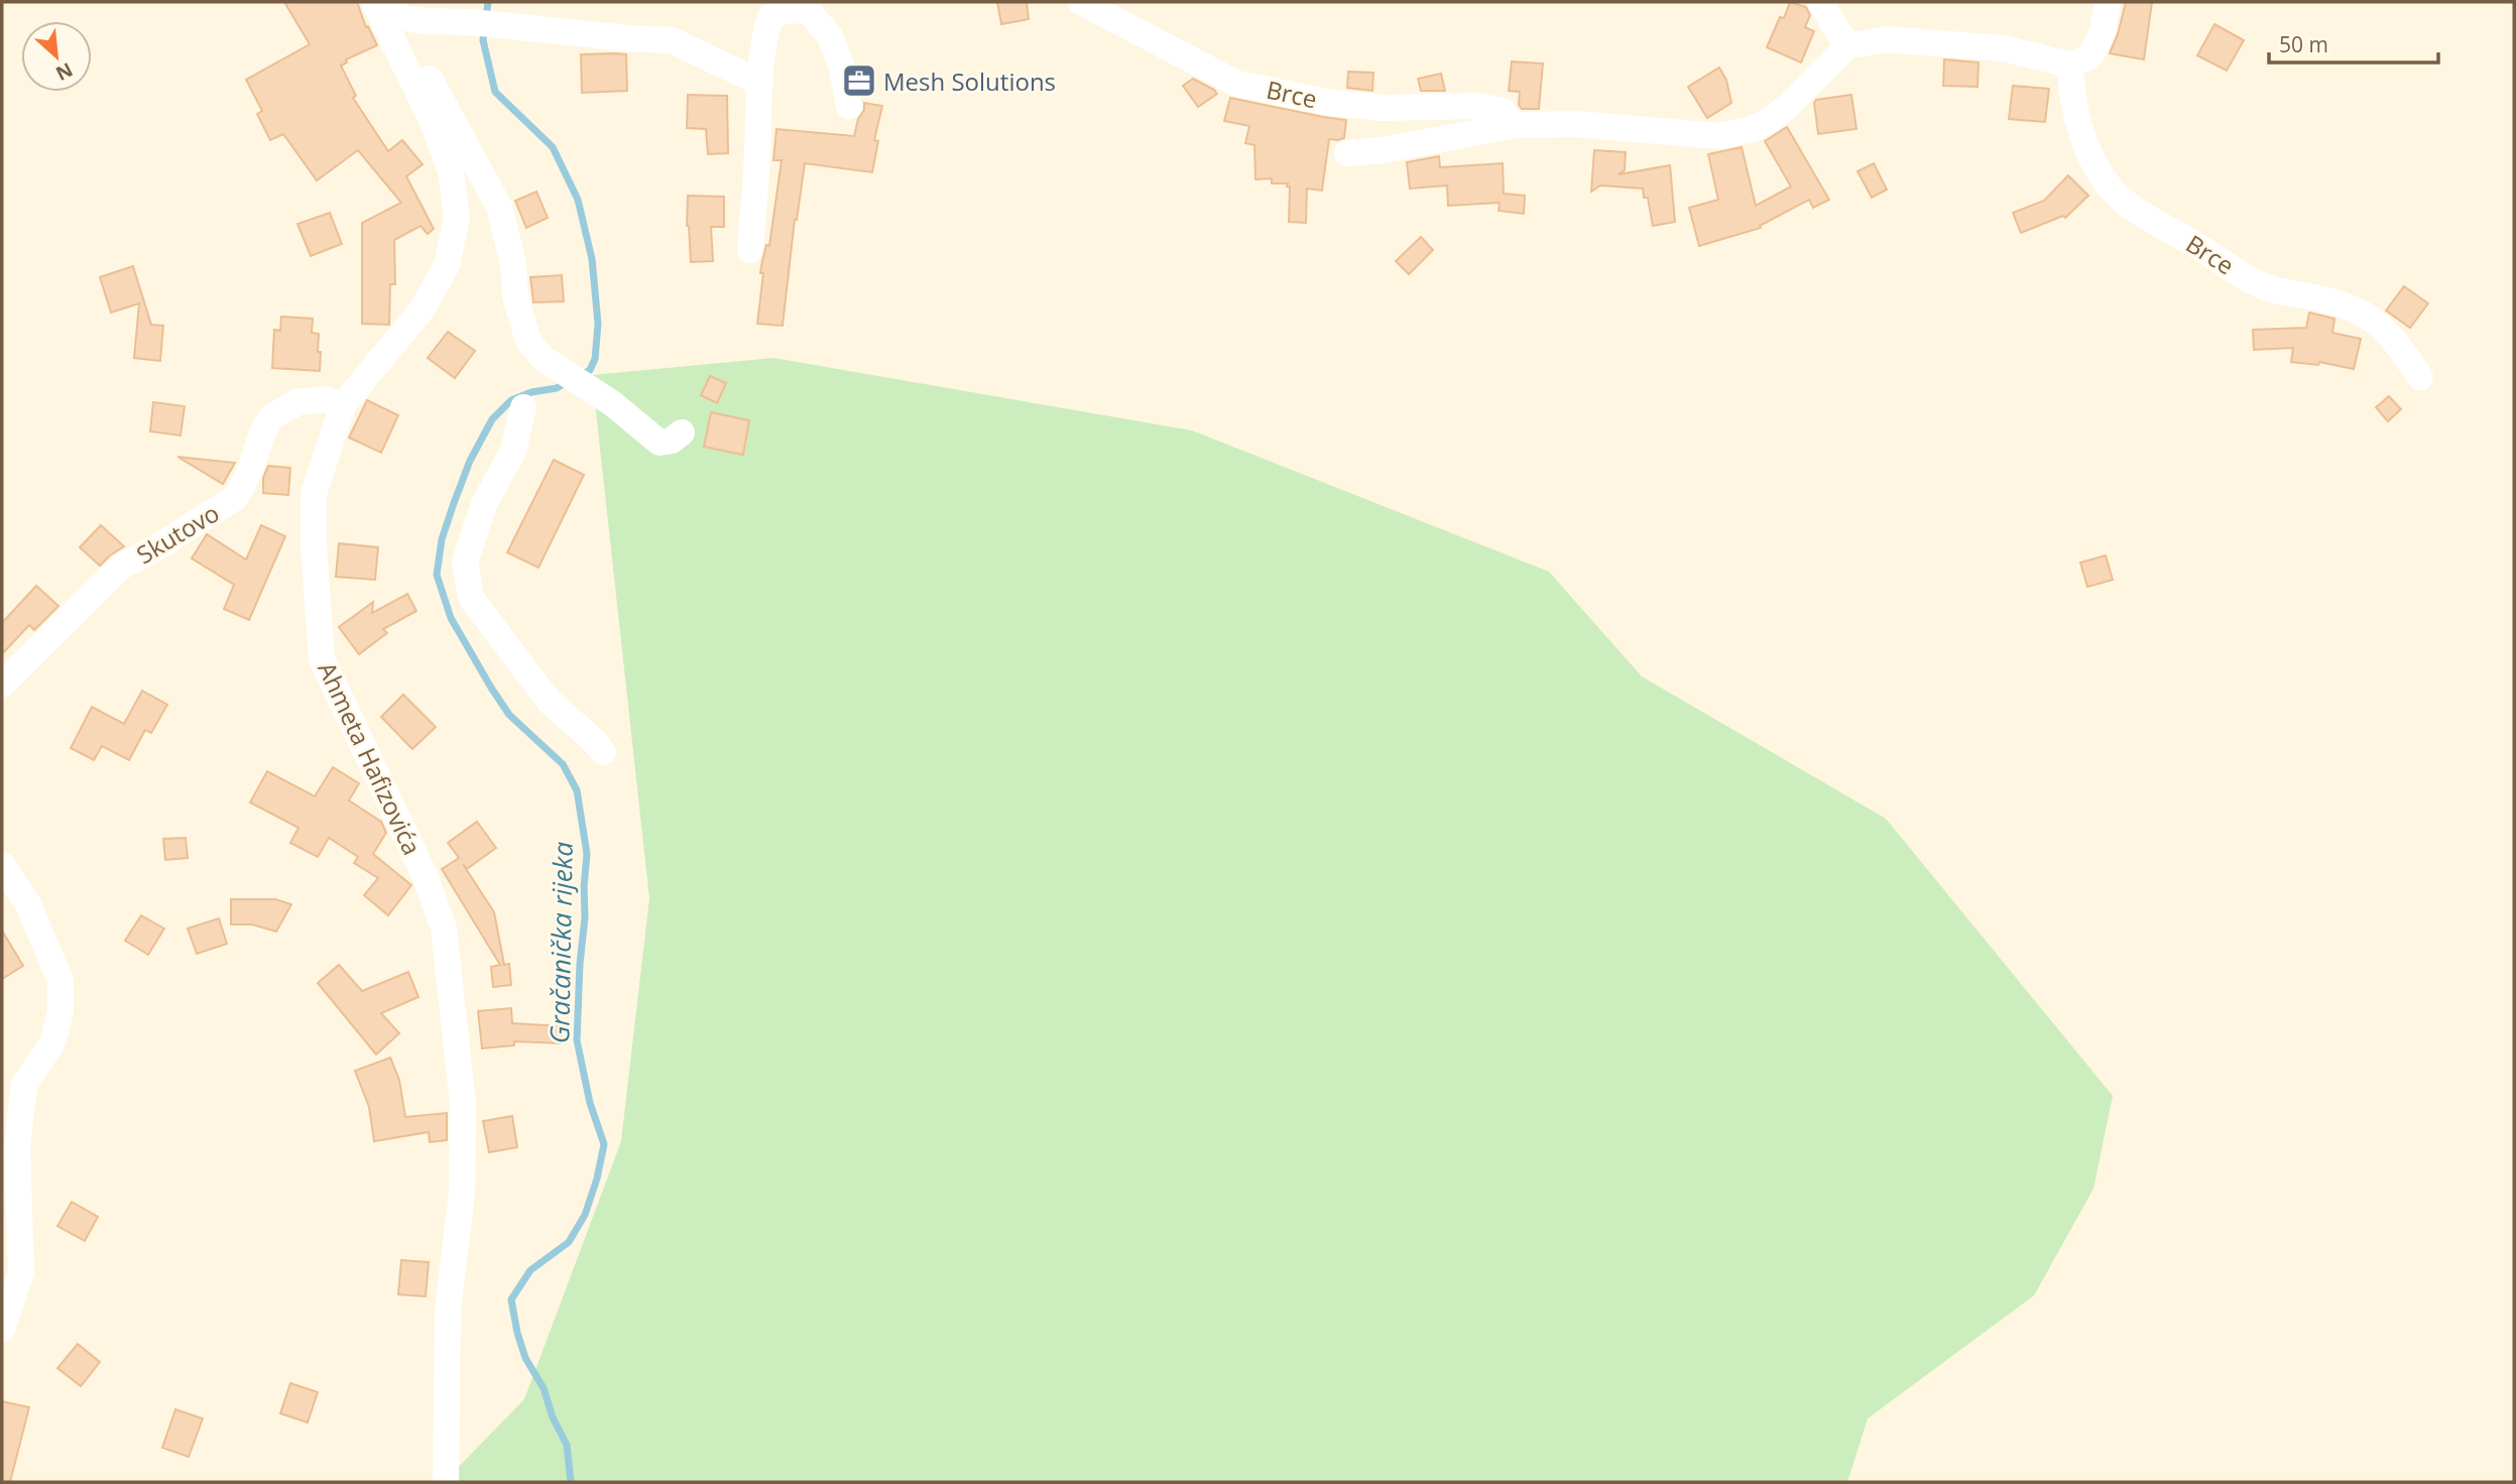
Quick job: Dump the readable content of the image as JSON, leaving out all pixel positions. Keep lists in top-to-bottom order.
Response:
{
  "streets": {
    "street": ["Brce", "Skutovo", "Ahmeta Hafizovića"]
  },
  "crossings": [
    ["Skutovo", "Ahmeta Hafizovića"]
  ],
  "water": ["Gračanička rijeka"],
  "places": {
    "office": ["Mesh Solutions"]
  },
  "scale_bar": "50 m",
  "north": "bottom right"
}
